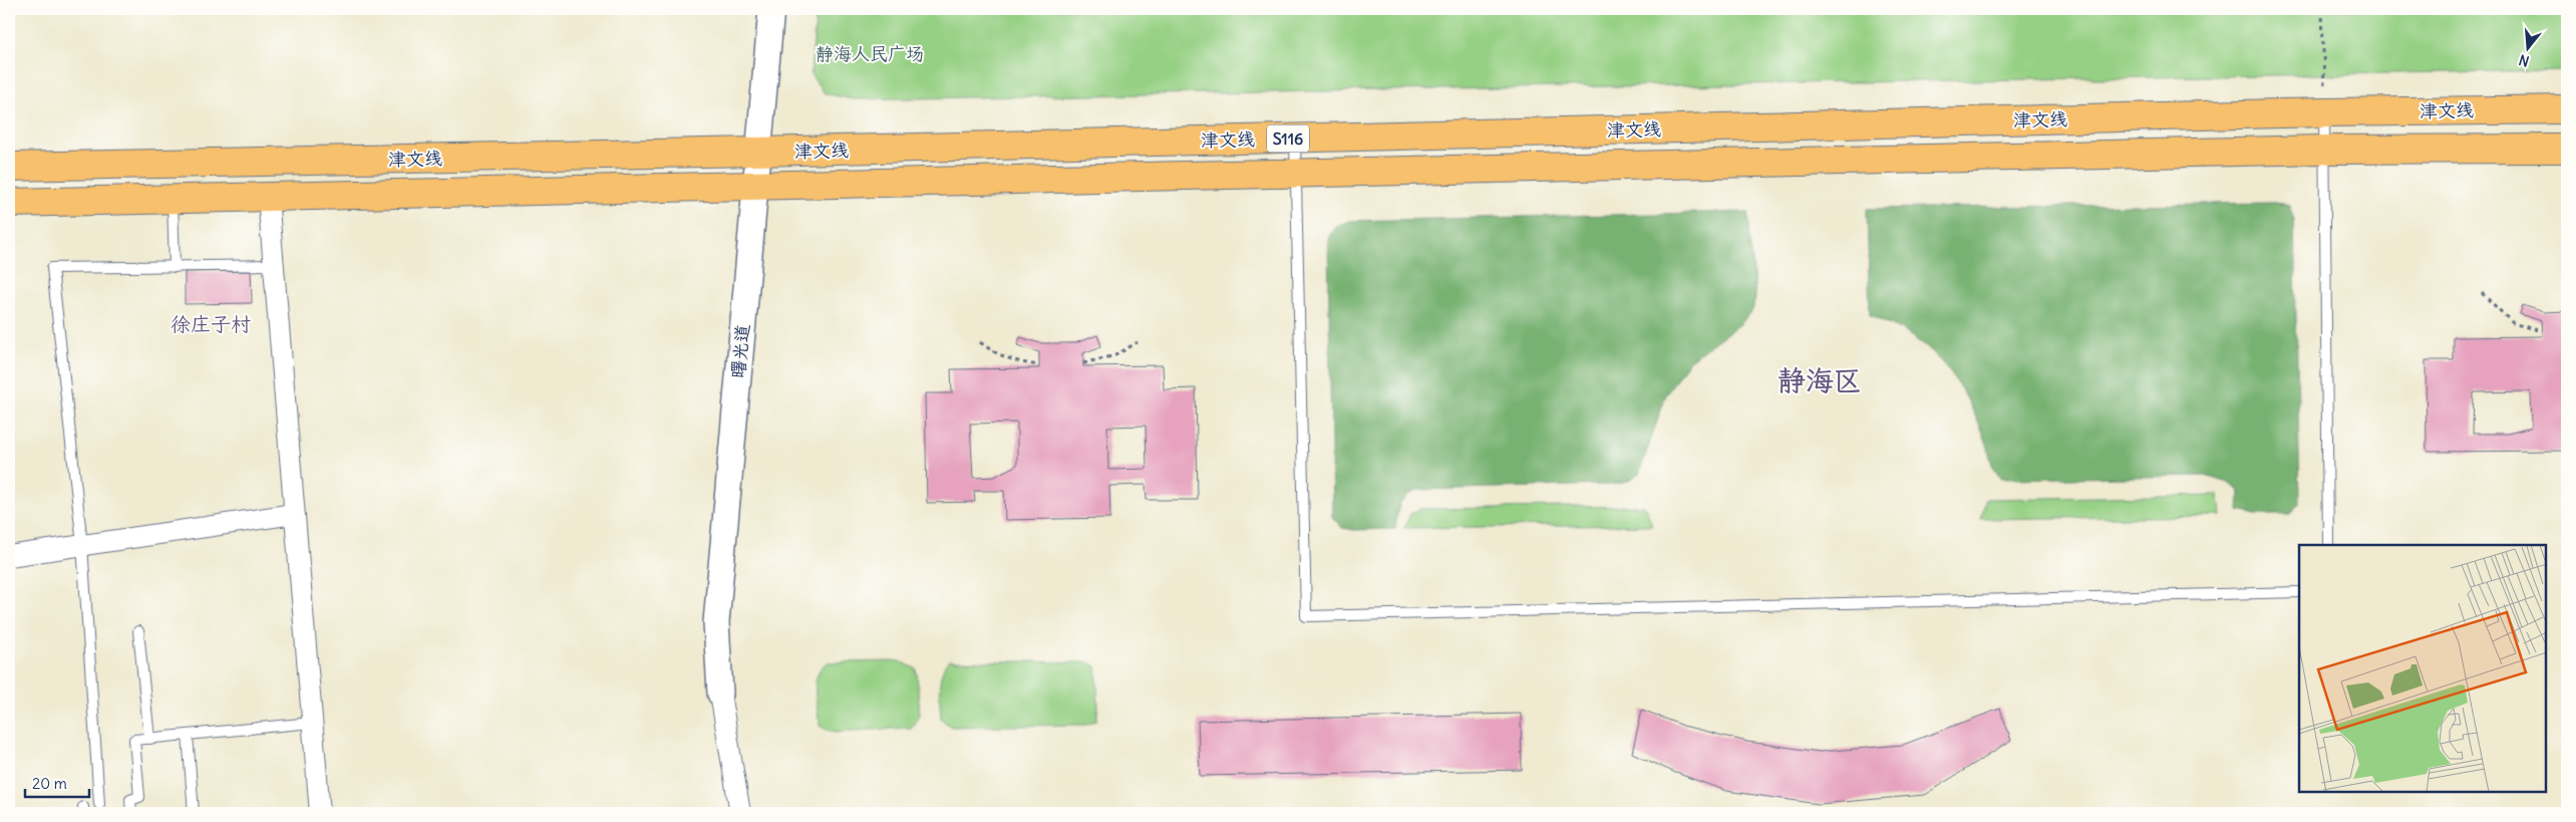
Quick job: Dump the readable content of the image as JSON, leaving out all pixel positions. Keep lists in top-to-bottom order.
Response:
{
  "streets": {
    "main road": ["津文线", "S116"],
    "street": ["曙光道"]
  },
  "crossings": [
    ["津文线", "曙光道"]
  ],
  "districts": ["徐庄子村", "静海区"],
  "parks": ["静海人民广场"],
  "scale_bar": "20 m",
  "north": "bottom"
}
